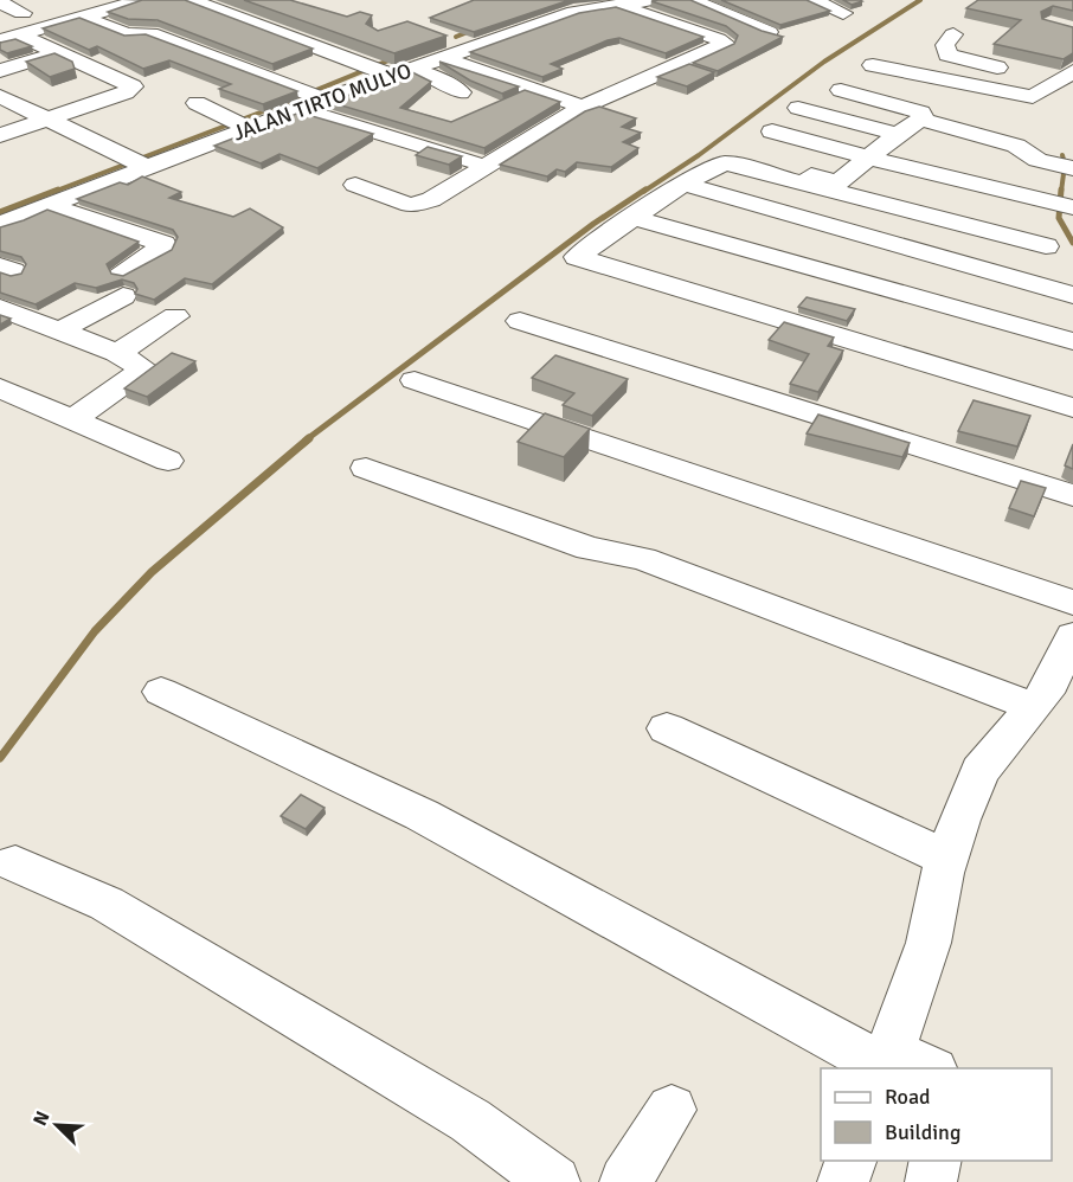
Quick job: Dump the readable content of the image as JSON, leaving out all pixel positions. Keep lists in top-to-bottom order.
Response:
{
  "streets": {
    "street": ["JALAN TIRTO MULYO"]
  },
  "legend": ["Road", "Building"],
  "north": "top left"
}
